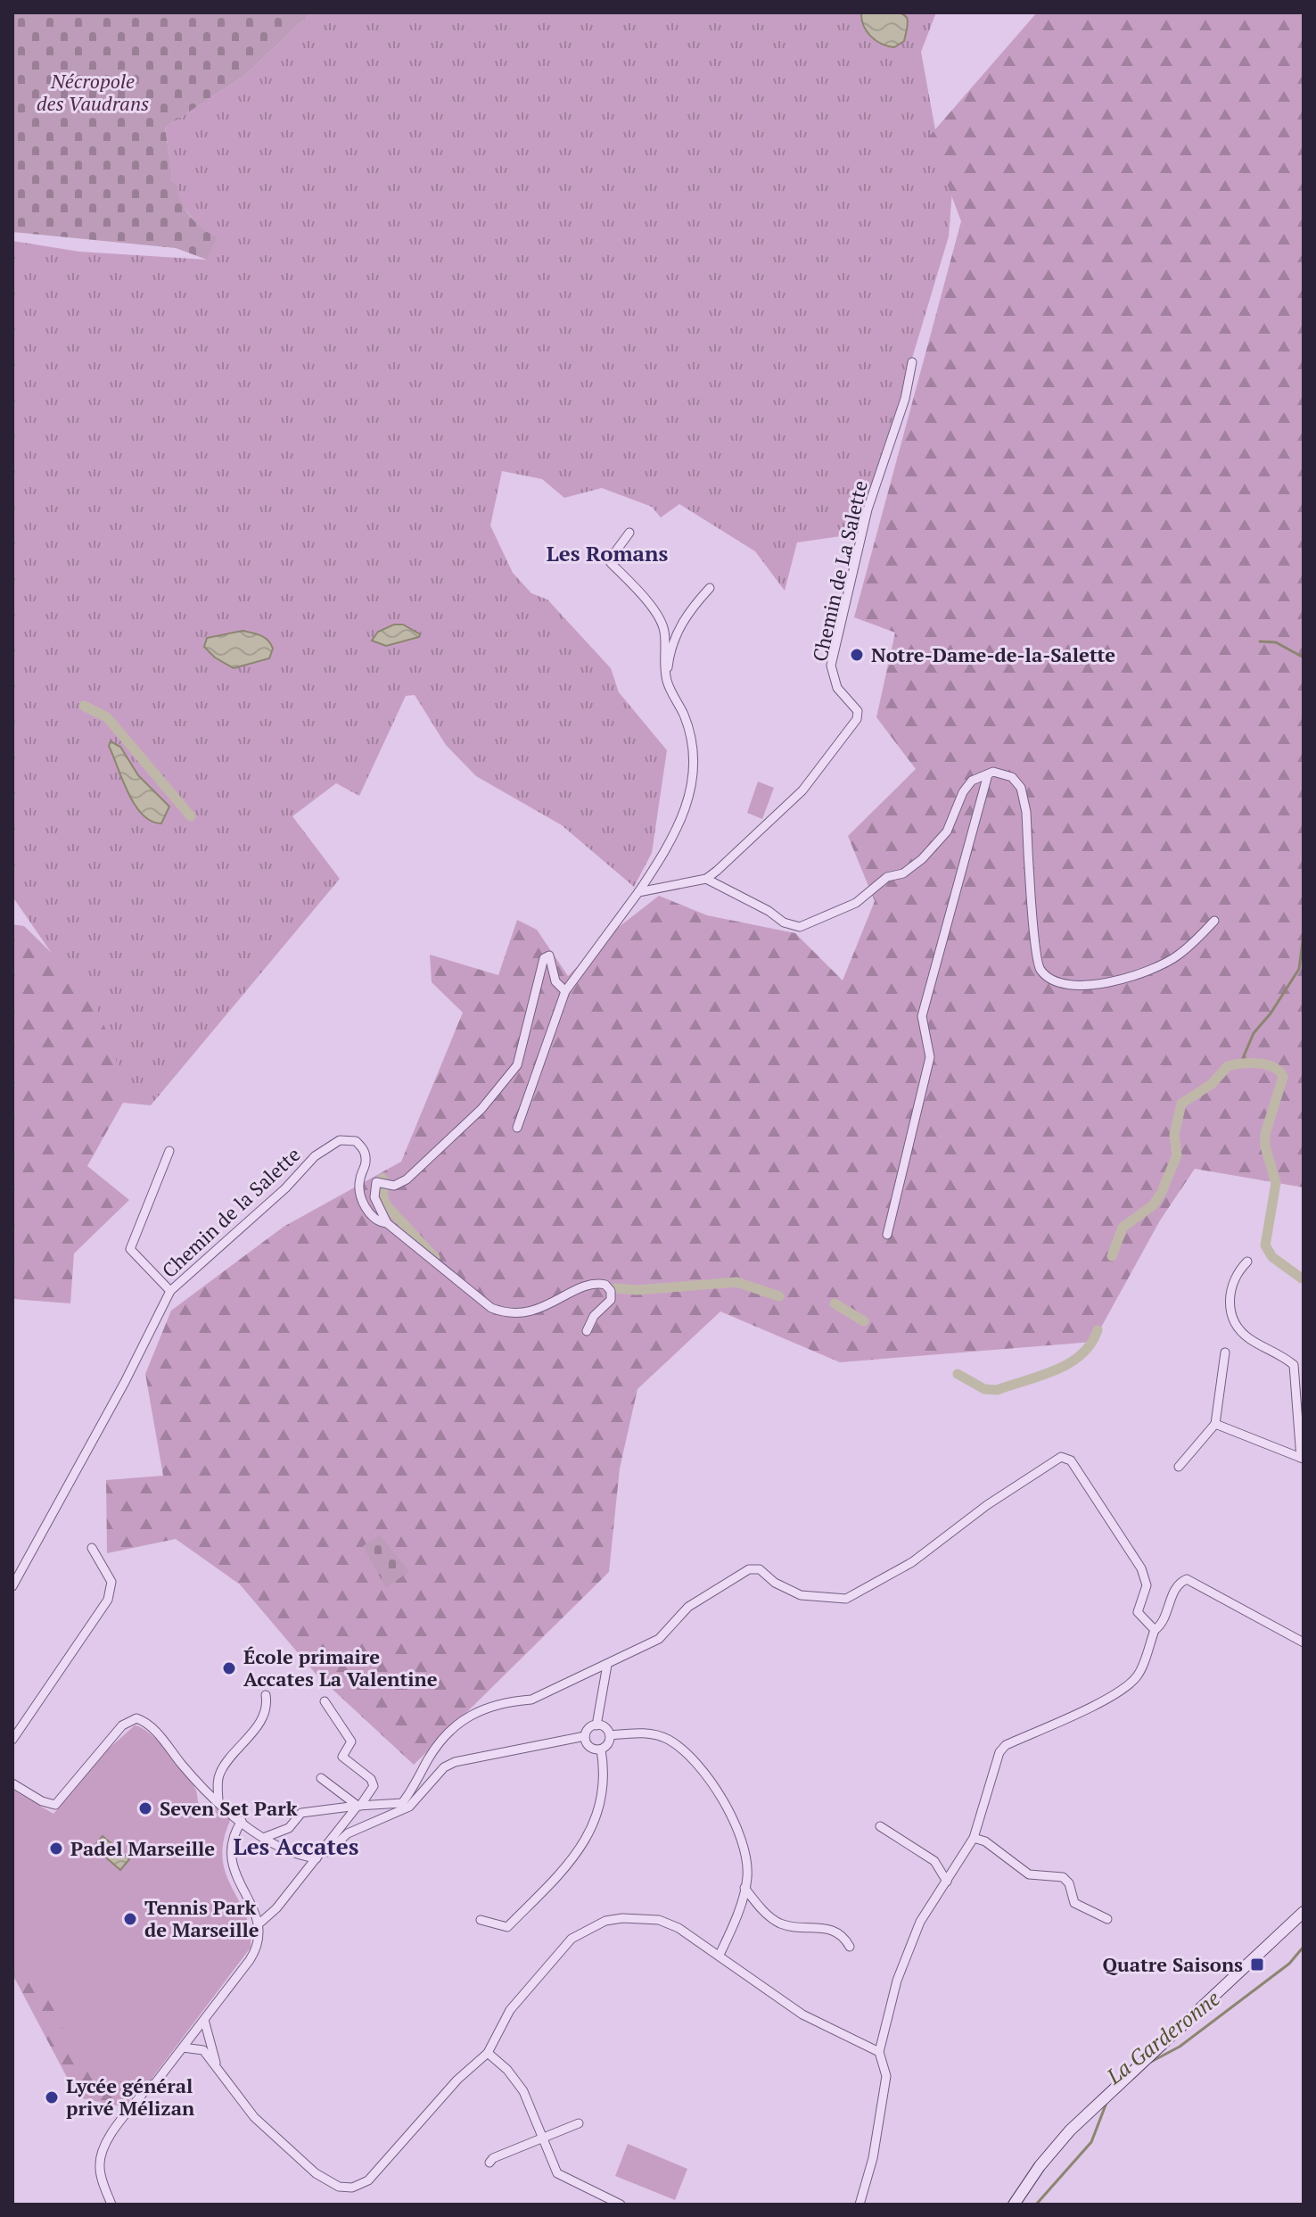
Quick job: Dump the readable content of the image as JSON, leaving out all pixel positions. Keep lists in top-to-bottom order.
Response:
{
  "streets": {
    "street": ["Chemin de La Salette", "Chemin de la Salette"]
  },
  "districts": ["Les Romans", "Les Accates"],
  "water": ["La Garderonne"],
  "parks": ["Nécropole des Vaudrans"],
  "places": {
    "other": [
      "Notre-Dame-de-la-Salette",
      "École primaire Accates La Valentine",
      "Seven Set Park",
      "Padel Marseille",
      "Tennis Park de Marseille",
      "Lycée général privé Mélizan"
    ],
    "transit": ["Quatre Saisons"]
  }
}
